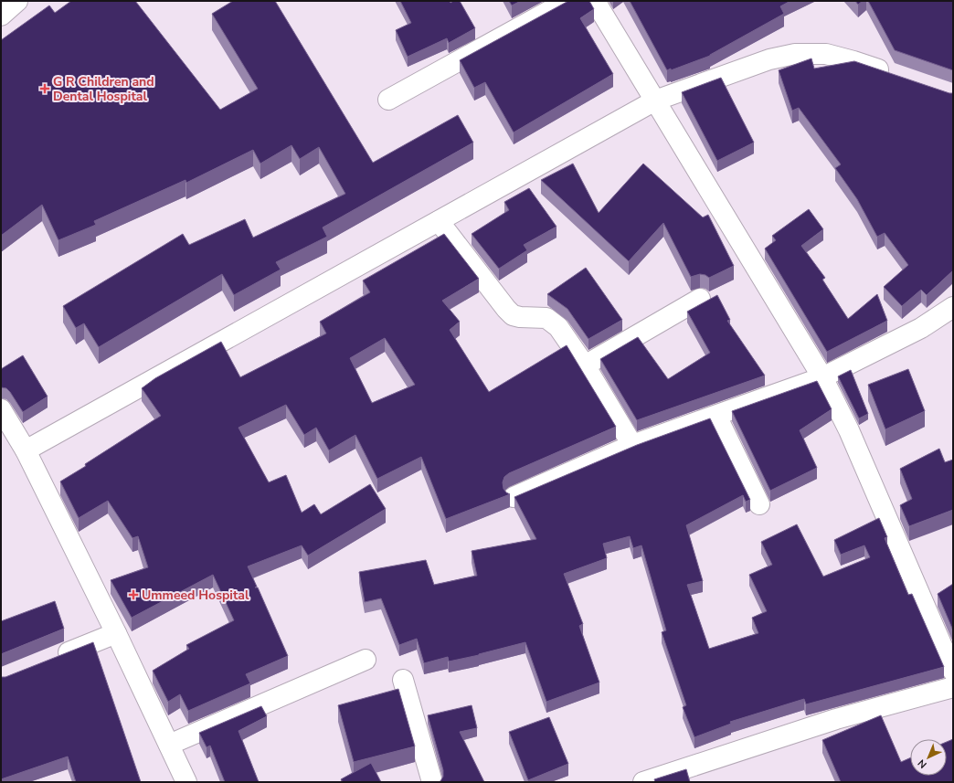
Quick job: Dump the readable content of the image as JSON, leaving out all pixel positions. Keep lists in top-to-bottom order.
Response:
{
  "places": {
    "health": ["G R Children and Dental Hospital", "Ummeed Hospital"]
  },
  "north": "bottom left"
}
